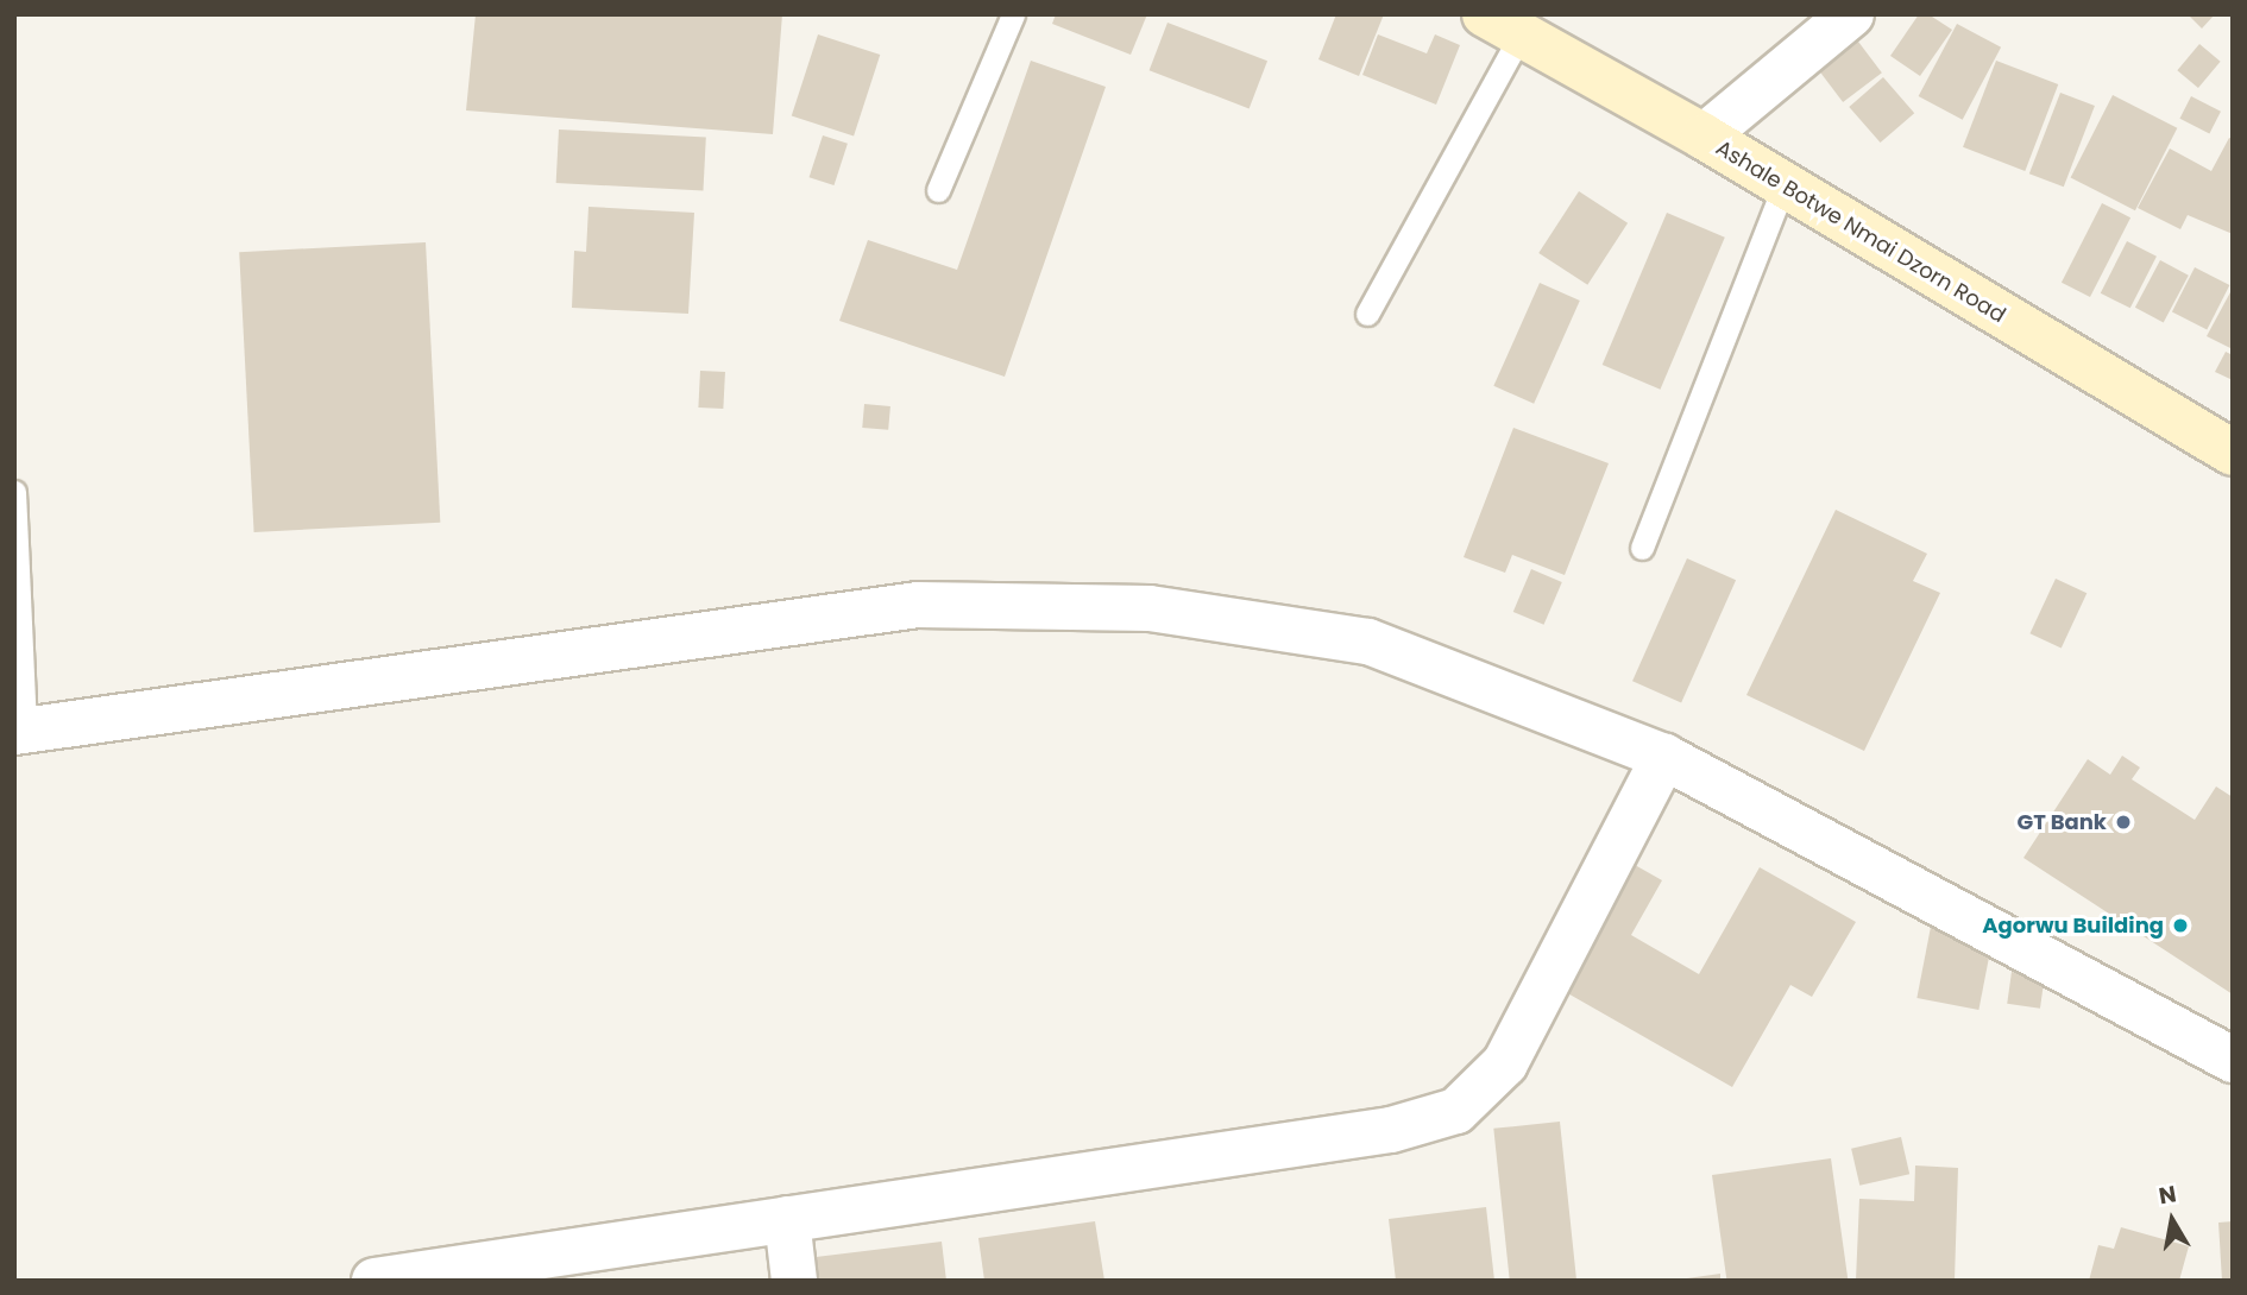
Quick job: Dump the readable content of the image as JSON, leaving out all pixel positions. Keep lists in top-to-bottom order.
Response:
{
  "streets": {
    "main road": ["Ashale Botwe Nmai Dzorn Road"]
  },
  "places": ["GT Bank", "Agorwu Building"],
  "north": "top"
}
